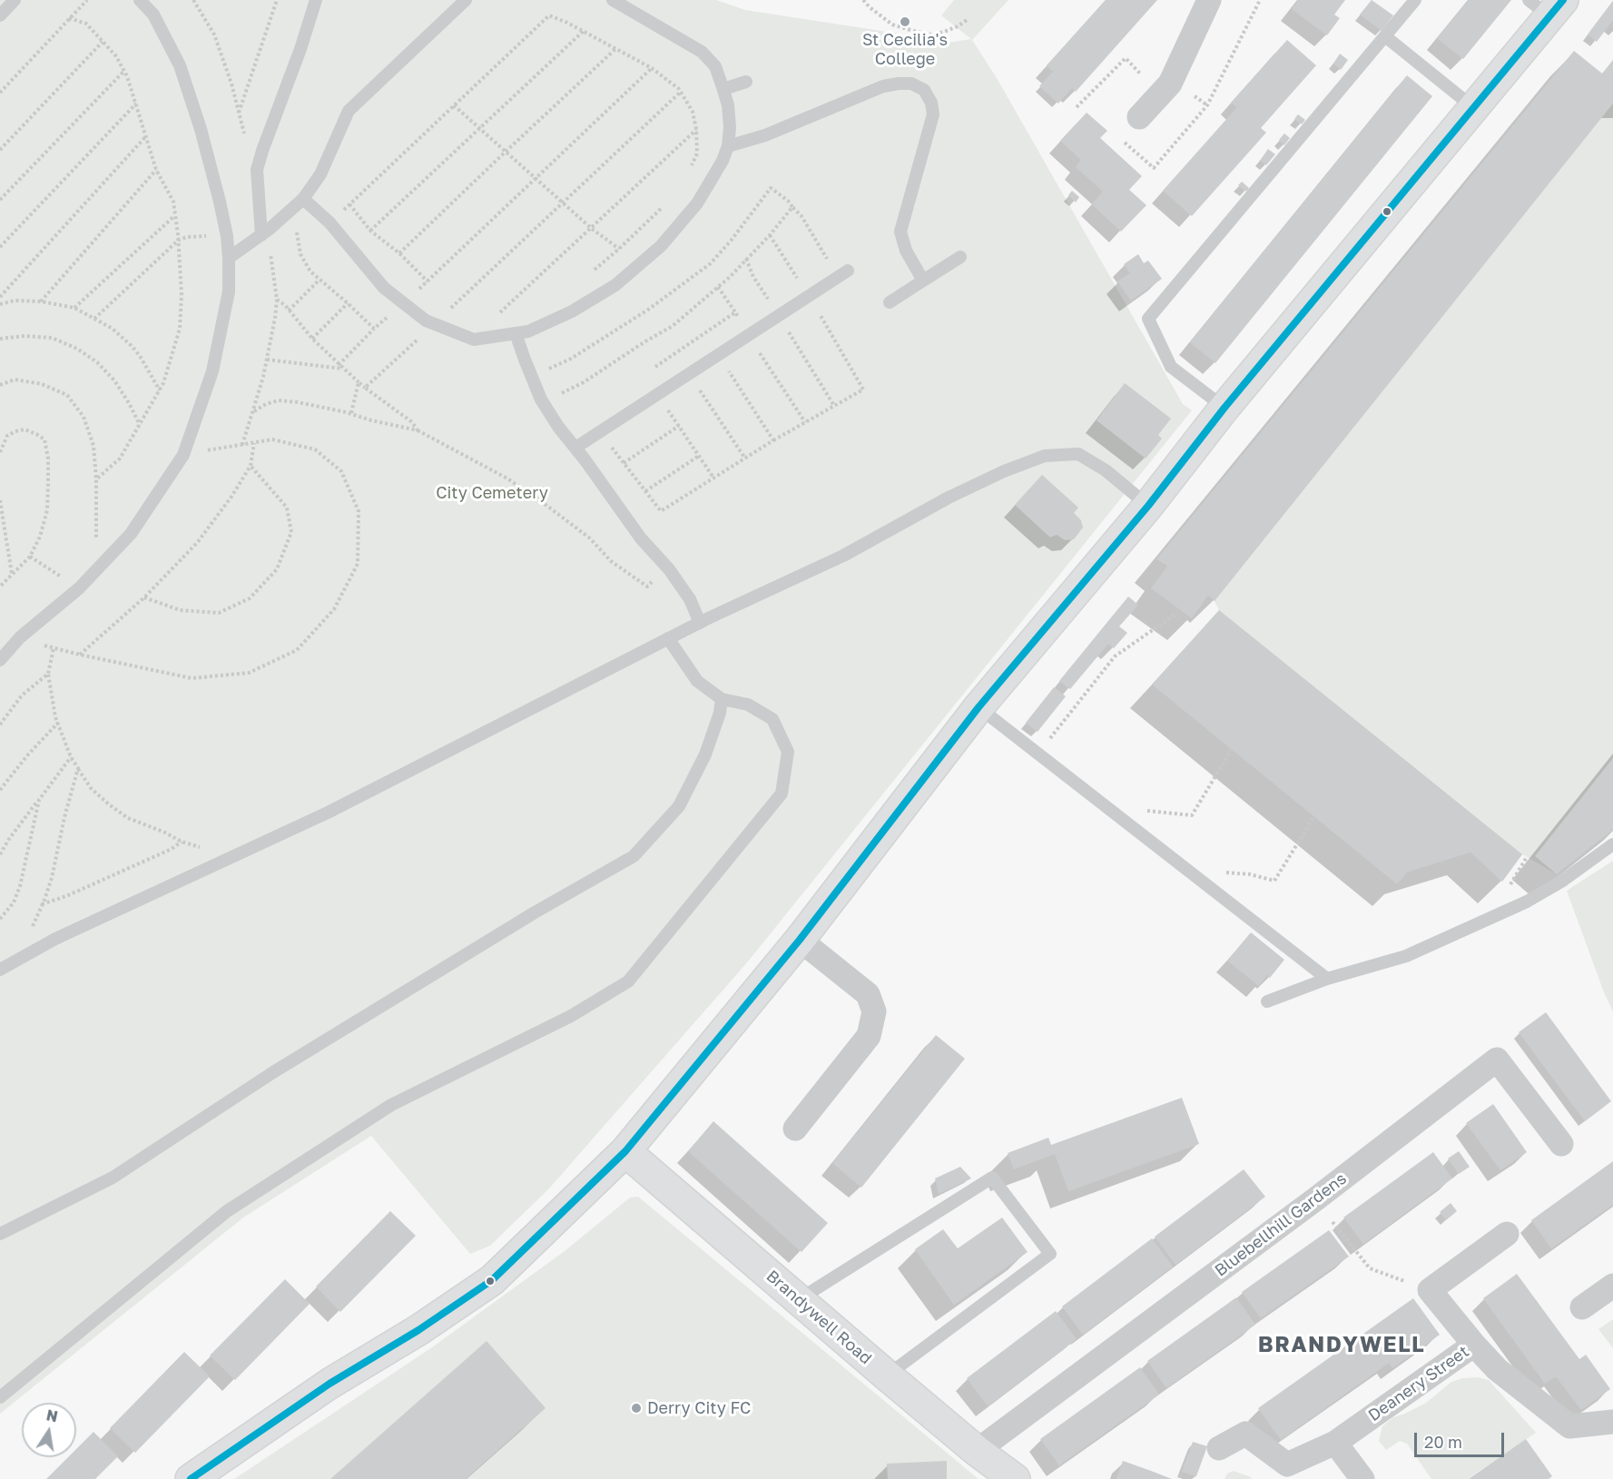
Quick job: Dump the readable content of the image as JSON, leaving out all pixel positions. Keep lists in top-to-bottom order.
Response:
{
  "streets": {
    "main road": ["Brandywell Road"],
    "street": ["Bluebellhill Gardens", "Deanery Street"]
  },
  "crossings": [
    ["Bluebellhill Gardens", "Brandywell Road"]
  ],
  "districts": ["BRANDYWELL"],
  "parks": ["City Cemetery"],
  "places": ["St Cecilia's College", "Derry City FC"],
  "scale_bar": "20 m",
  "north": "top"
}
